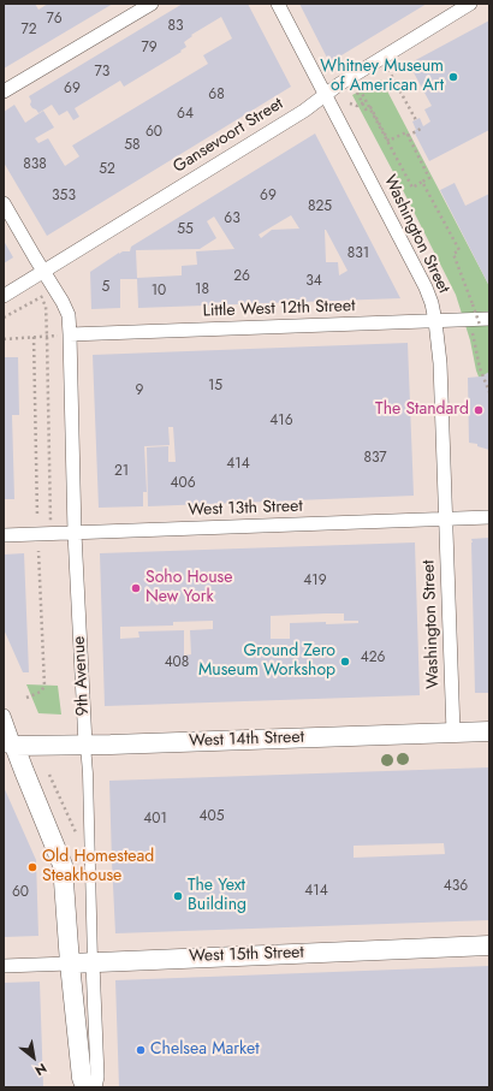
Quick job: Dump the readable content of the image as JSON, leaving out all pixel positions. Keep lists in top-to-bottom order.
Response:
{
  "streets": {
    "main road": ["West 14th Street", "West 15th Street"],
    "street": [
      "Gansevoort Street",
      "Washington Street",
      "Little West 12th Street",
      "West 13th Street",
      "9th Avenue"
    ]
  },
  "crossings": [
    ["Gansevoort Street", "Washington Street"],
    ["Gansevoort Street", "9th Avenue"],
    ["Washington Street", "Little West 12th Street"],
    ["Washington Street", "West 13th Street"],
    ["Washington Street", "West 14th Street"],
    ["Little West 12th Street", "9th Avenue"],
    ["West 13th Street", "9th Avenue"],
    ["9th Avenue", "West 14th Street"],
    ["9th Avenue", "West 15th Street"]
  ],
  "places": [
    "Whitney Museum of American Art",
    "The Standard",
    "Soho House New York",
    "Ground Zero Museum Workshop",
    "Old Homestead Steakhouse",
    "The Yext Building",
    "Chelsea Market"
  ],
  "house_numbers": [
    "76",
    "83",
    "72",
    "79",
    "73",
    "69",
    "68",
    "64",
    "60",
    "58",
    "838",
    "52",
    "353",
    "69",
    "825",
    "63",
    "55",
    "831",
    "26",
    "34",
    "5",
    "18",
    "10",
    "15",
    "9",
    "416",
    "837",
    "414",
    "21",
    "406",
    "419",
    "426",
    "408",
    "405",
    "401",
    "436",
    "414",
    "60"
  ],
  "north": "bottom right"
}
